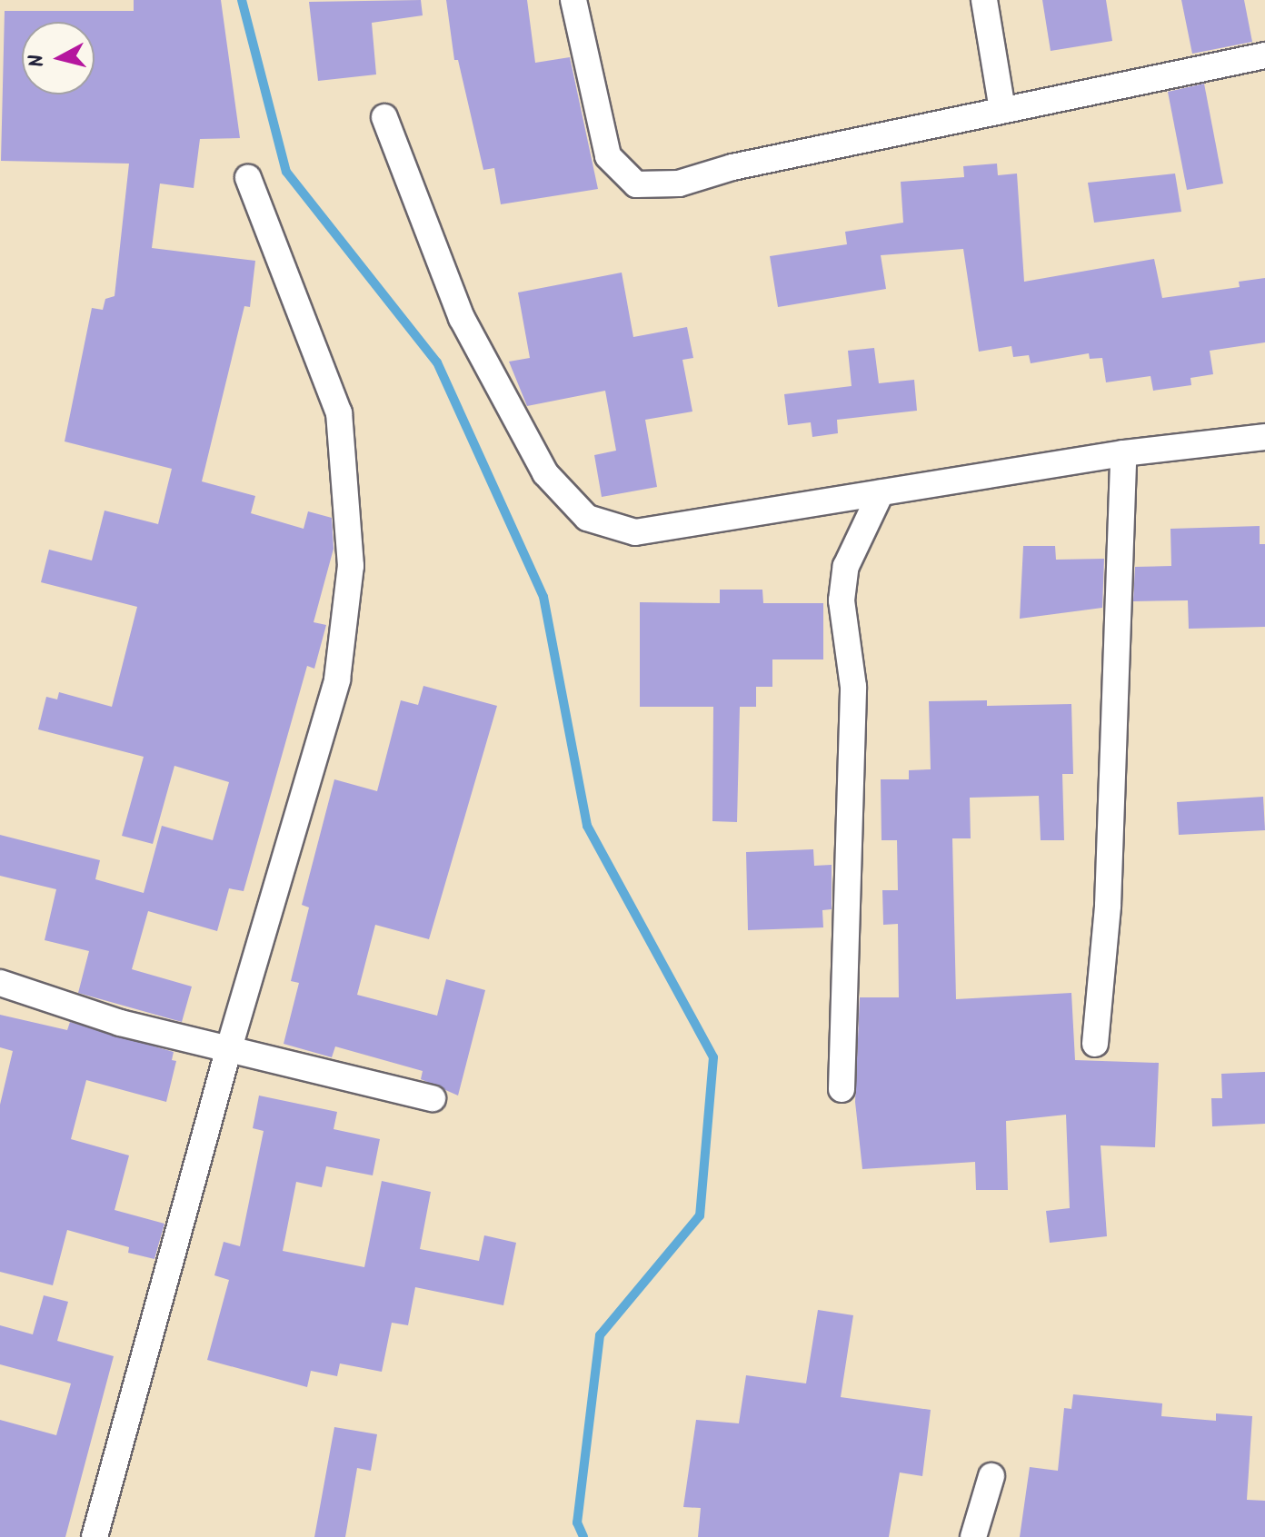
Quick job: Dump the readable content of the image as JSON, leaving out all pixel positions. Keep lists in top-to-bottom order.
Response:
{
  "north": "left"
}
